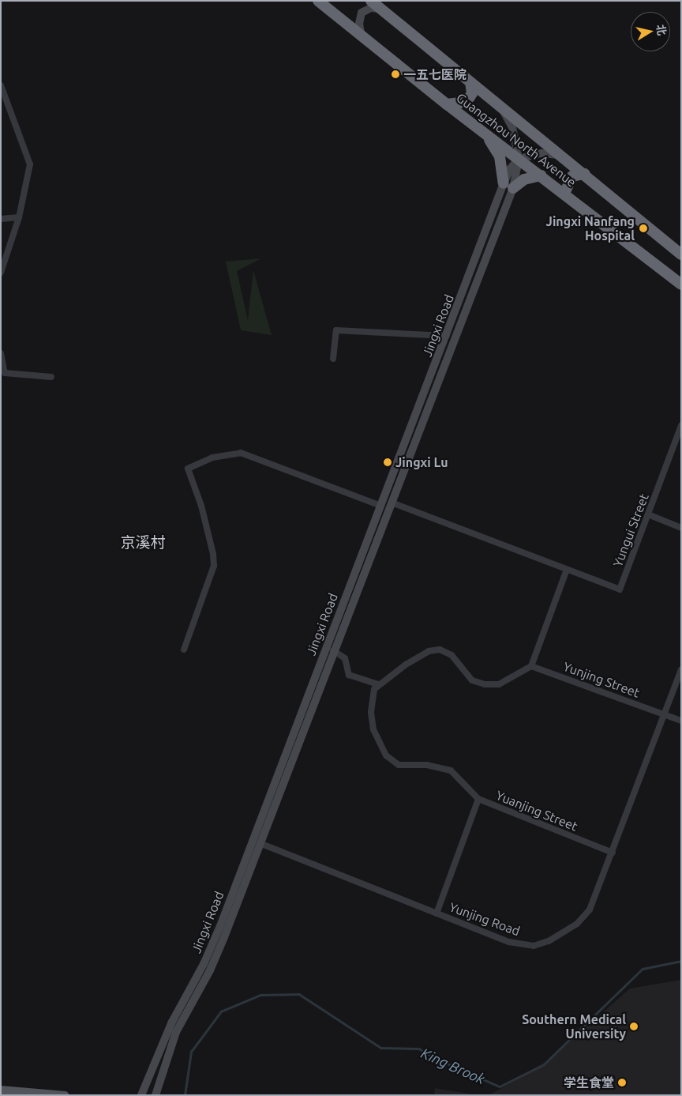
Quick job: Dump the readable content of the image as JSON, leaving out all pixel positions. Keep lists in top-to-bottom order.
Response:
{
  "streets": {
    "highway": ["Guangzhou North Avenue"],
    "main road": ["Jingxi Road"],
    "street": [
      "Yungui Street",
      "Yunjing Street",
      "Yuanjing Street",
      "Yunjing Road"
    ]
  },
  "crossings": [
    ["Guangzhou North Avenue", "Jingxi Road"],
    ["Jingxi Road", "Yungui Street"],
    ["Jingxi Road", "Yunjing Road"],
    ["Yunjing Street", "Yunjing Road"],
    ["Yuanjing Street", "Yunjing Road"]
  ],
  "districts": ["京溪村"],
  "water": ["King Brook"],
  "places": [
    "一五七医院",
    "Jingxi Nanfang Hospital",
    "Jingxi Lu",
    "Southern Medical University",
    "学生食堂"
  ],
  "north": "right"
}
